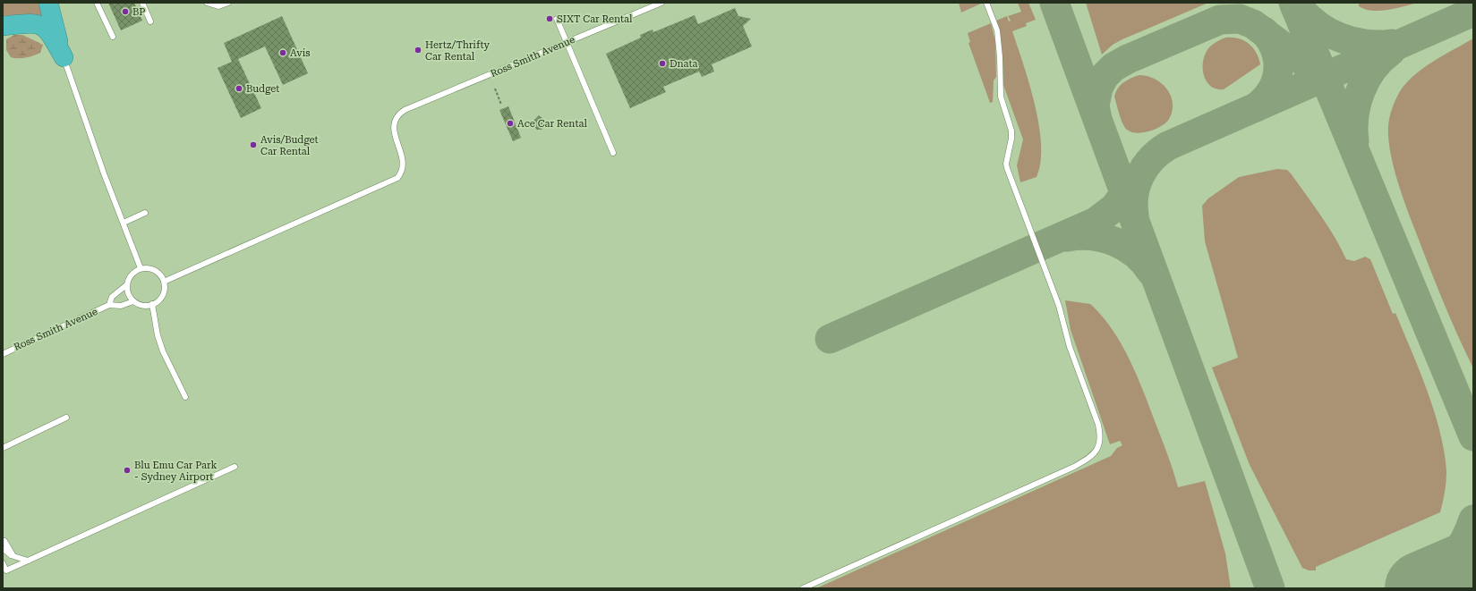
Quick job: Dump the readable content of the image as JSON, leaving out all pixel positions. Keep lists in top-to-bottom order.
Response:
{
  "streets": {
    "lane": ["Ross Smith Avenue"]
  },
  "places": [
    "BP",
    "SIXT Car Rental",
    "Hertz/Thrifty Car Rental",
    "Avis",
    "Dnata",
    "Budget",
    "Ace Car Rental",
    "Avis/Budget Car Rental",
    "Blu Emu Car Park - Sydney Airport"
  ]
}
